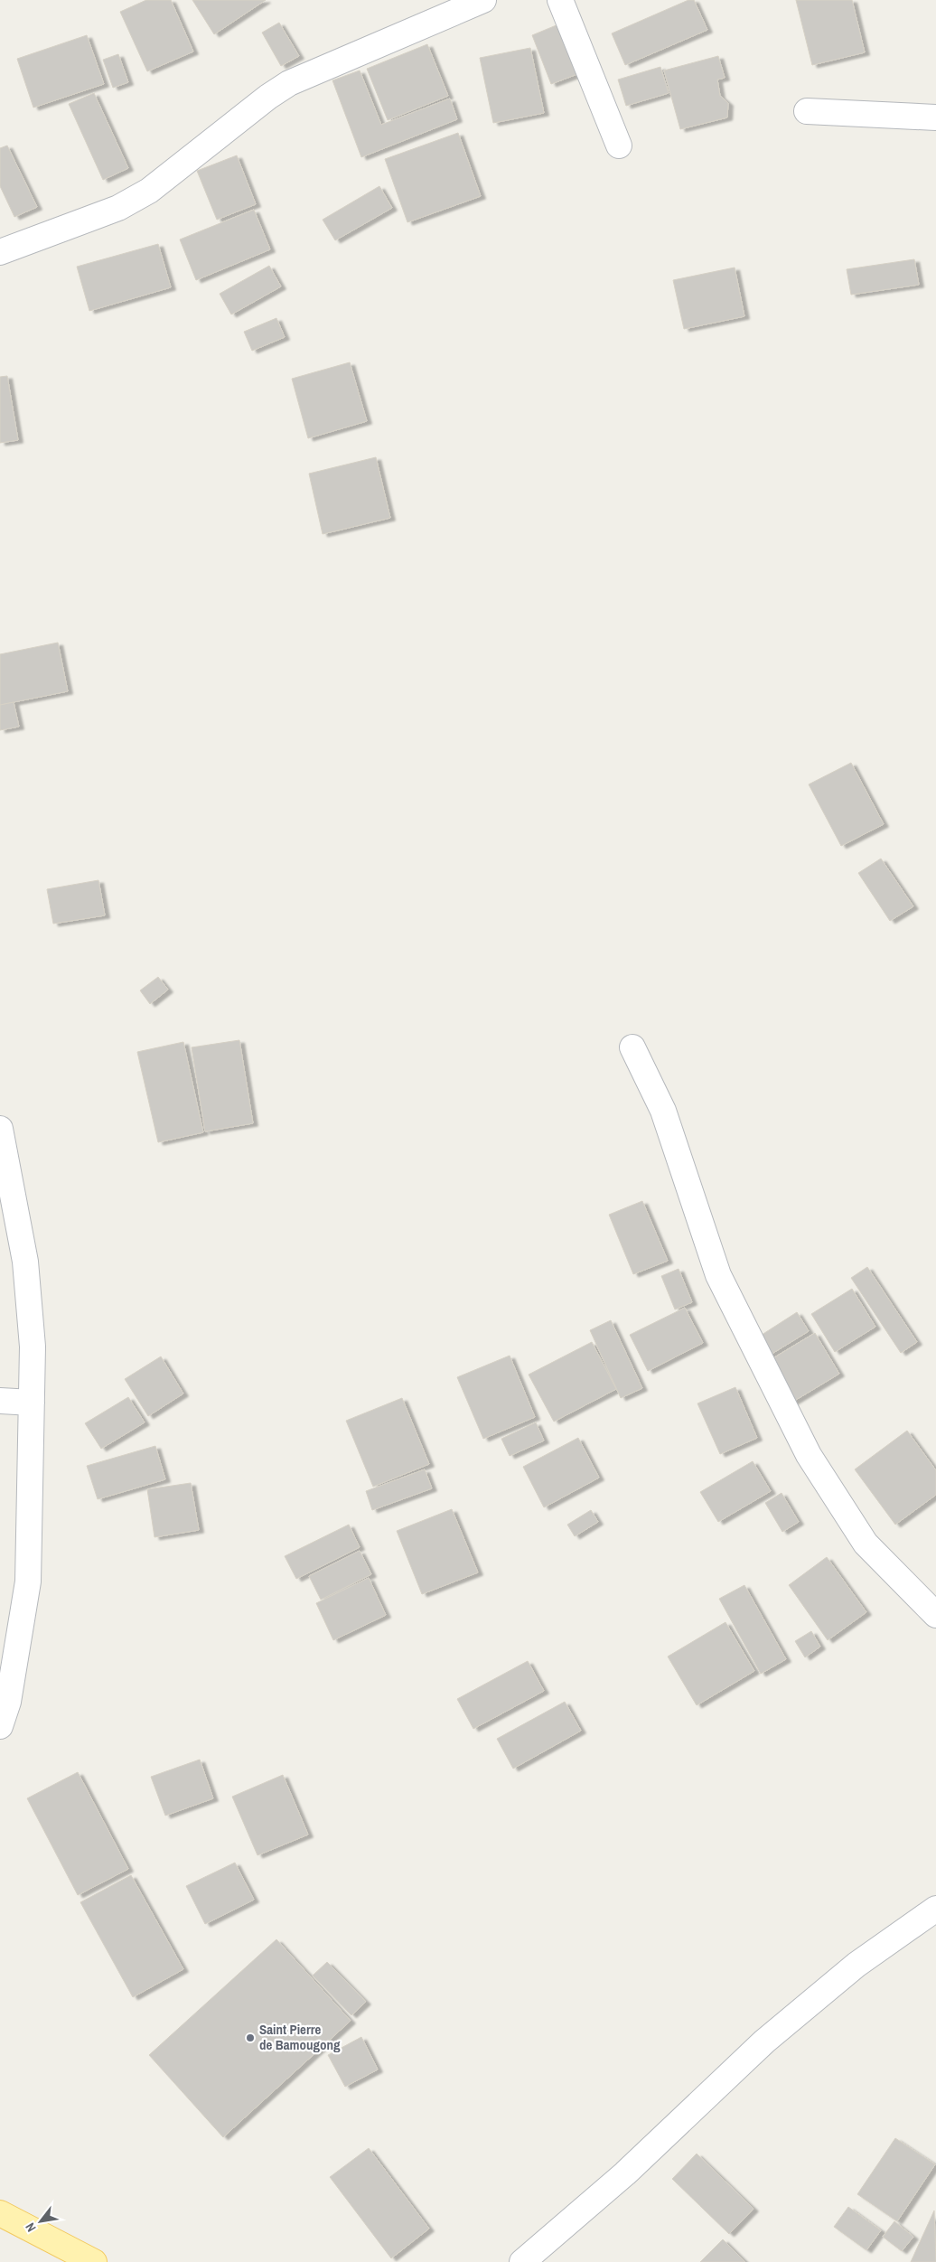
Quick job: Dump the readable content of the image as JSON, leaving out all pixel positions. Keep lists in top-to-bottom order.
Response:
{
  "places": ["Saint Pierre de Bamougong"],
  "north": "bottom left"
}
